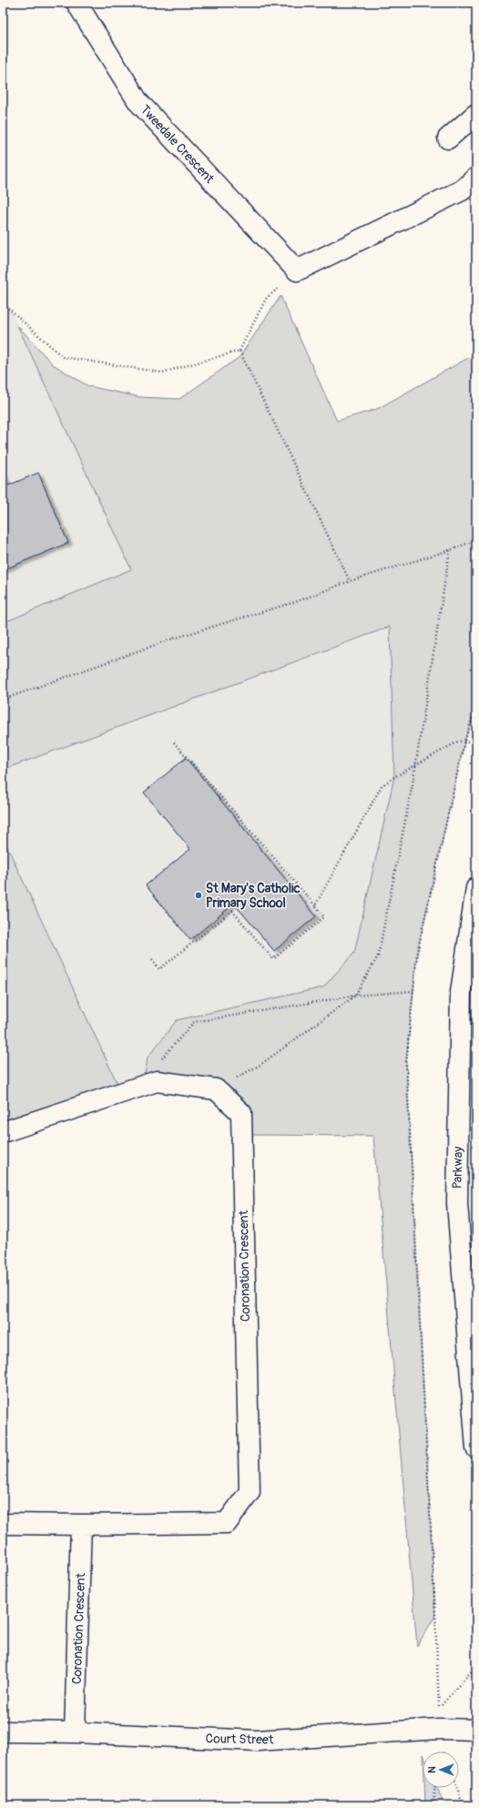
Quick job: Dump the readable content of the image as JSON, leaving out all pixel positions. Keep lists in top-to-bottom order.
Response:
{
  "streets": {
    "street": [
      "Tweedale Crescent",
      "Parkway",
      "Coronation Crescent",
      "Court Street"
    ]
  },
  "crossings": [
    ["Coronation Crescent", "Court Street"]
  ],
  "places": ["St Mary's Catholic Primary School"],
  "north": "left"
}
